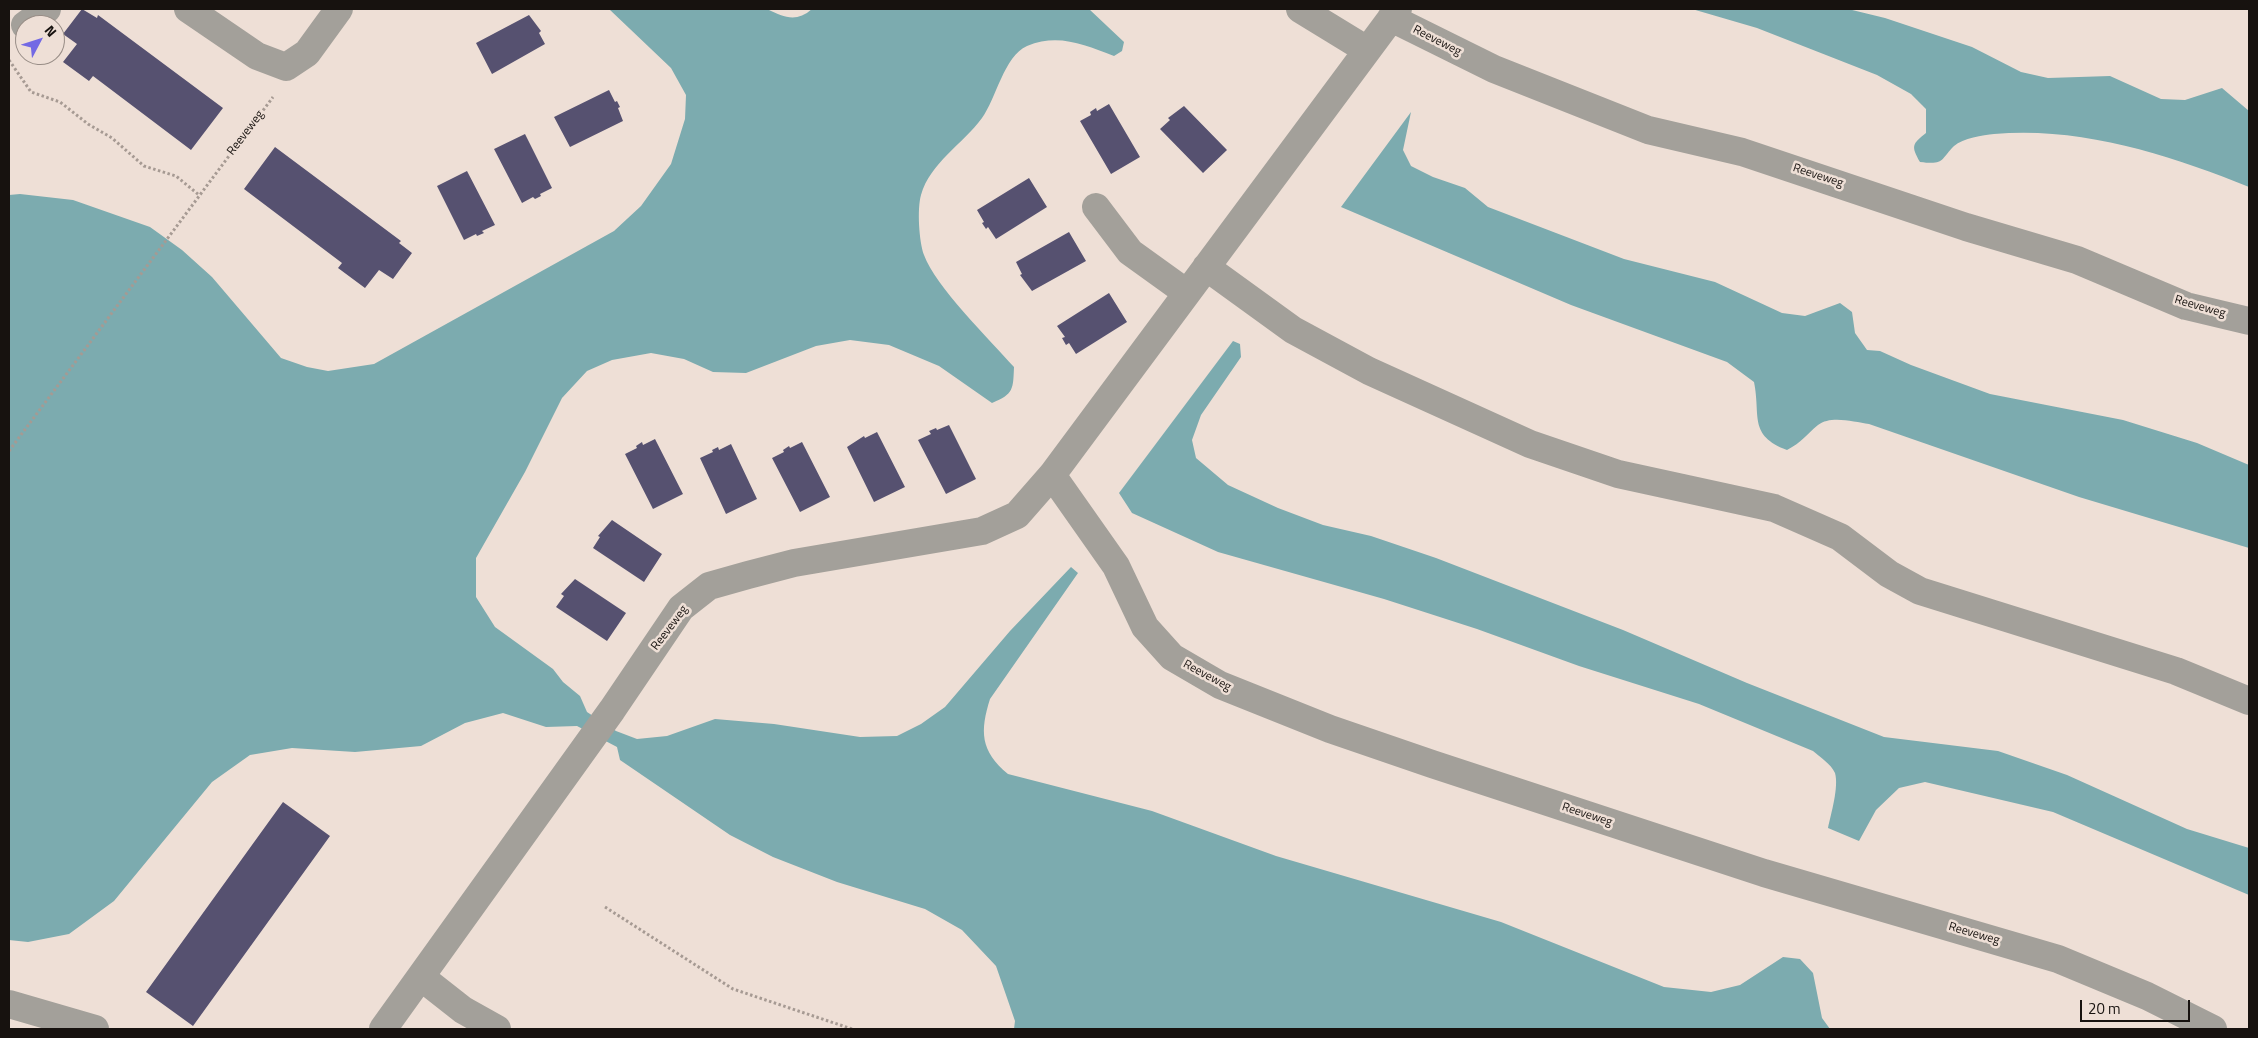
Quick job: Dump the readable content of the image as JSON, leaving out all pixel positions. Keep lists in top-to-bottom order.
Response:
{
  "streets": {
    "lane": ["Reeveweg"]
  },
  "scale_bar": "20 m",
  "north": "top right"
}
